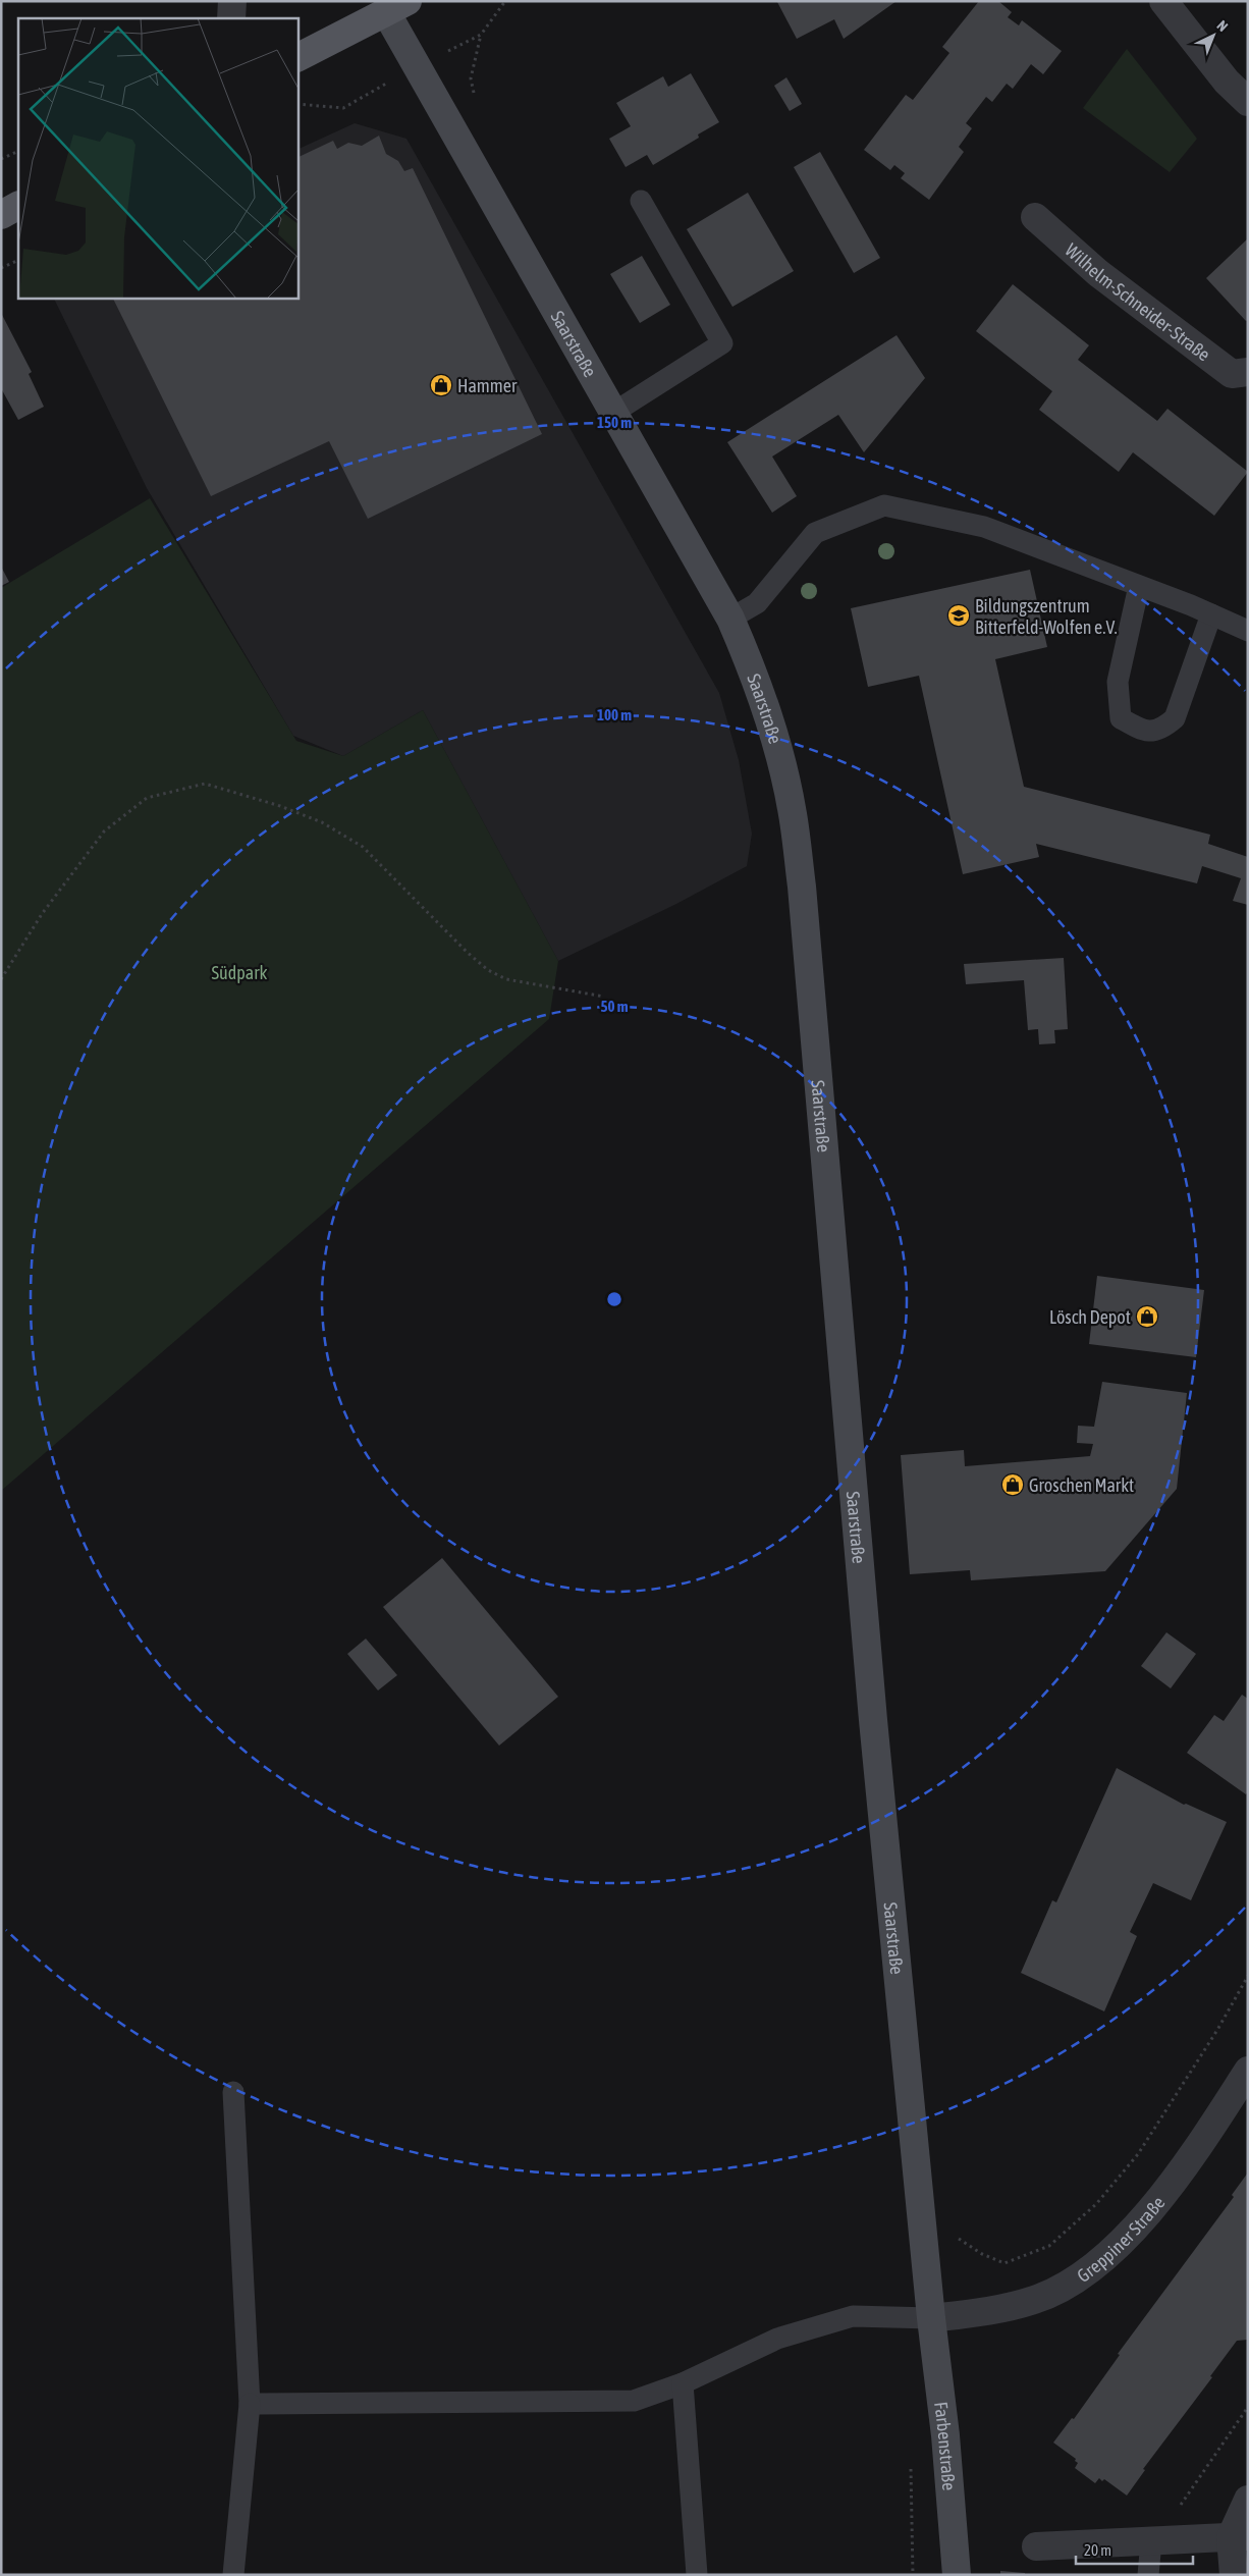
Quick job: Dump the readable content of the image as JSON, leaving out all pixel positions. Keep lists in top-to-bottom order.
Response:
{
  "streets": {
    "street": [
      "Wilhelm-Schneider-Straße",
      "Saarstraße",
      "Greppiner Straße",
      "Farbenstraße"
    ]
  },
  "crossings": [
    ["Saarstraße", "Greppiner Straße"],
    ["Saarstraße", "Farbenstraße"],
    ["Greppiner Straße", "Farbenstraße"]
  ],
  "parks": ["Südpark"],
  "places": {
    "shop": ["Hammer", "Lösch Depot", "Groschen Markt"],
    "school or university": ["Bildungszentrum Bitterfeld-Wolfen e.V."]
  },
  "scale_bar": "20 m",
  "north": "top right",
  "rings": ["150 m", "100 m", "50 m"]
}
